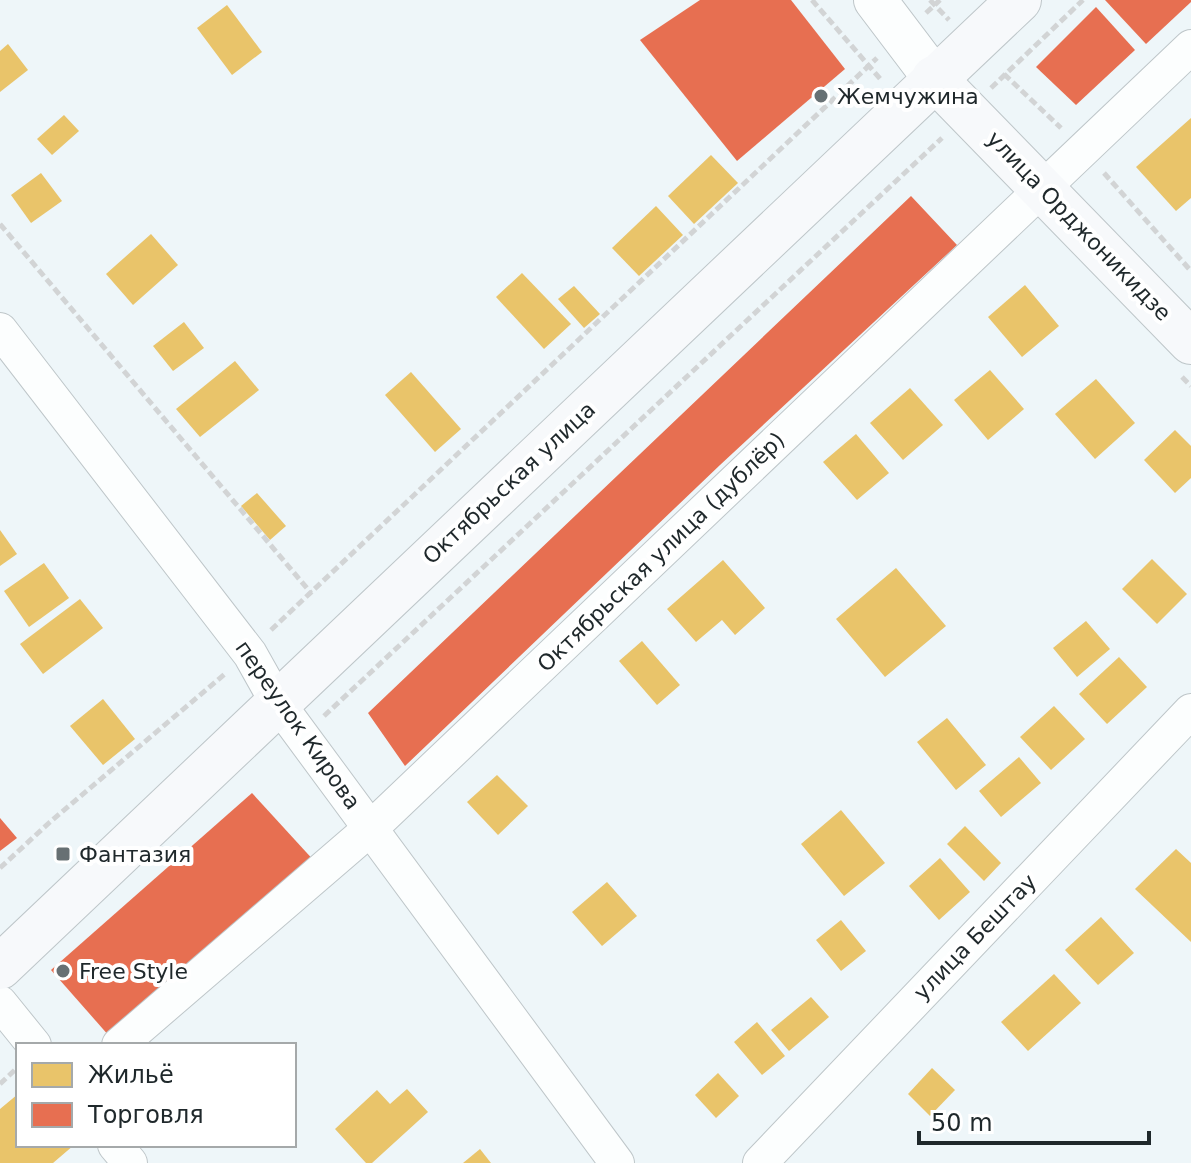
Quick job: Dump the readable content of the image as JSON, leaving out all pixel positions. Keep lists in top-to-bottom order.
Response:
{
  "streets": {
    "main road": ["улица Орджоникидзе", "Октябрьская улица"],
    "street": ["Октябрьская улица (дублёр)", "переулок Кирова", "улица Бештау"]
  },
  "crossings": [
    ["улица Орджоникидзе", "Октябрьская улица"],
    ["улица Орджоникидзе", "Октябрьская улица (дублёр)"],
    ["Октябрьская улица", "переулок Кирова"],
    ["Октябрьская улица (дублёр)", "переулок Кирова"]
  ],
  "places": {
    "other": ["Жемчужина", "Free Style"],
    "transit": ["Фантазия"]
  },
  "legend": ["Жильё", "Торговля"],
  "scale_bar": "50 m"
}
